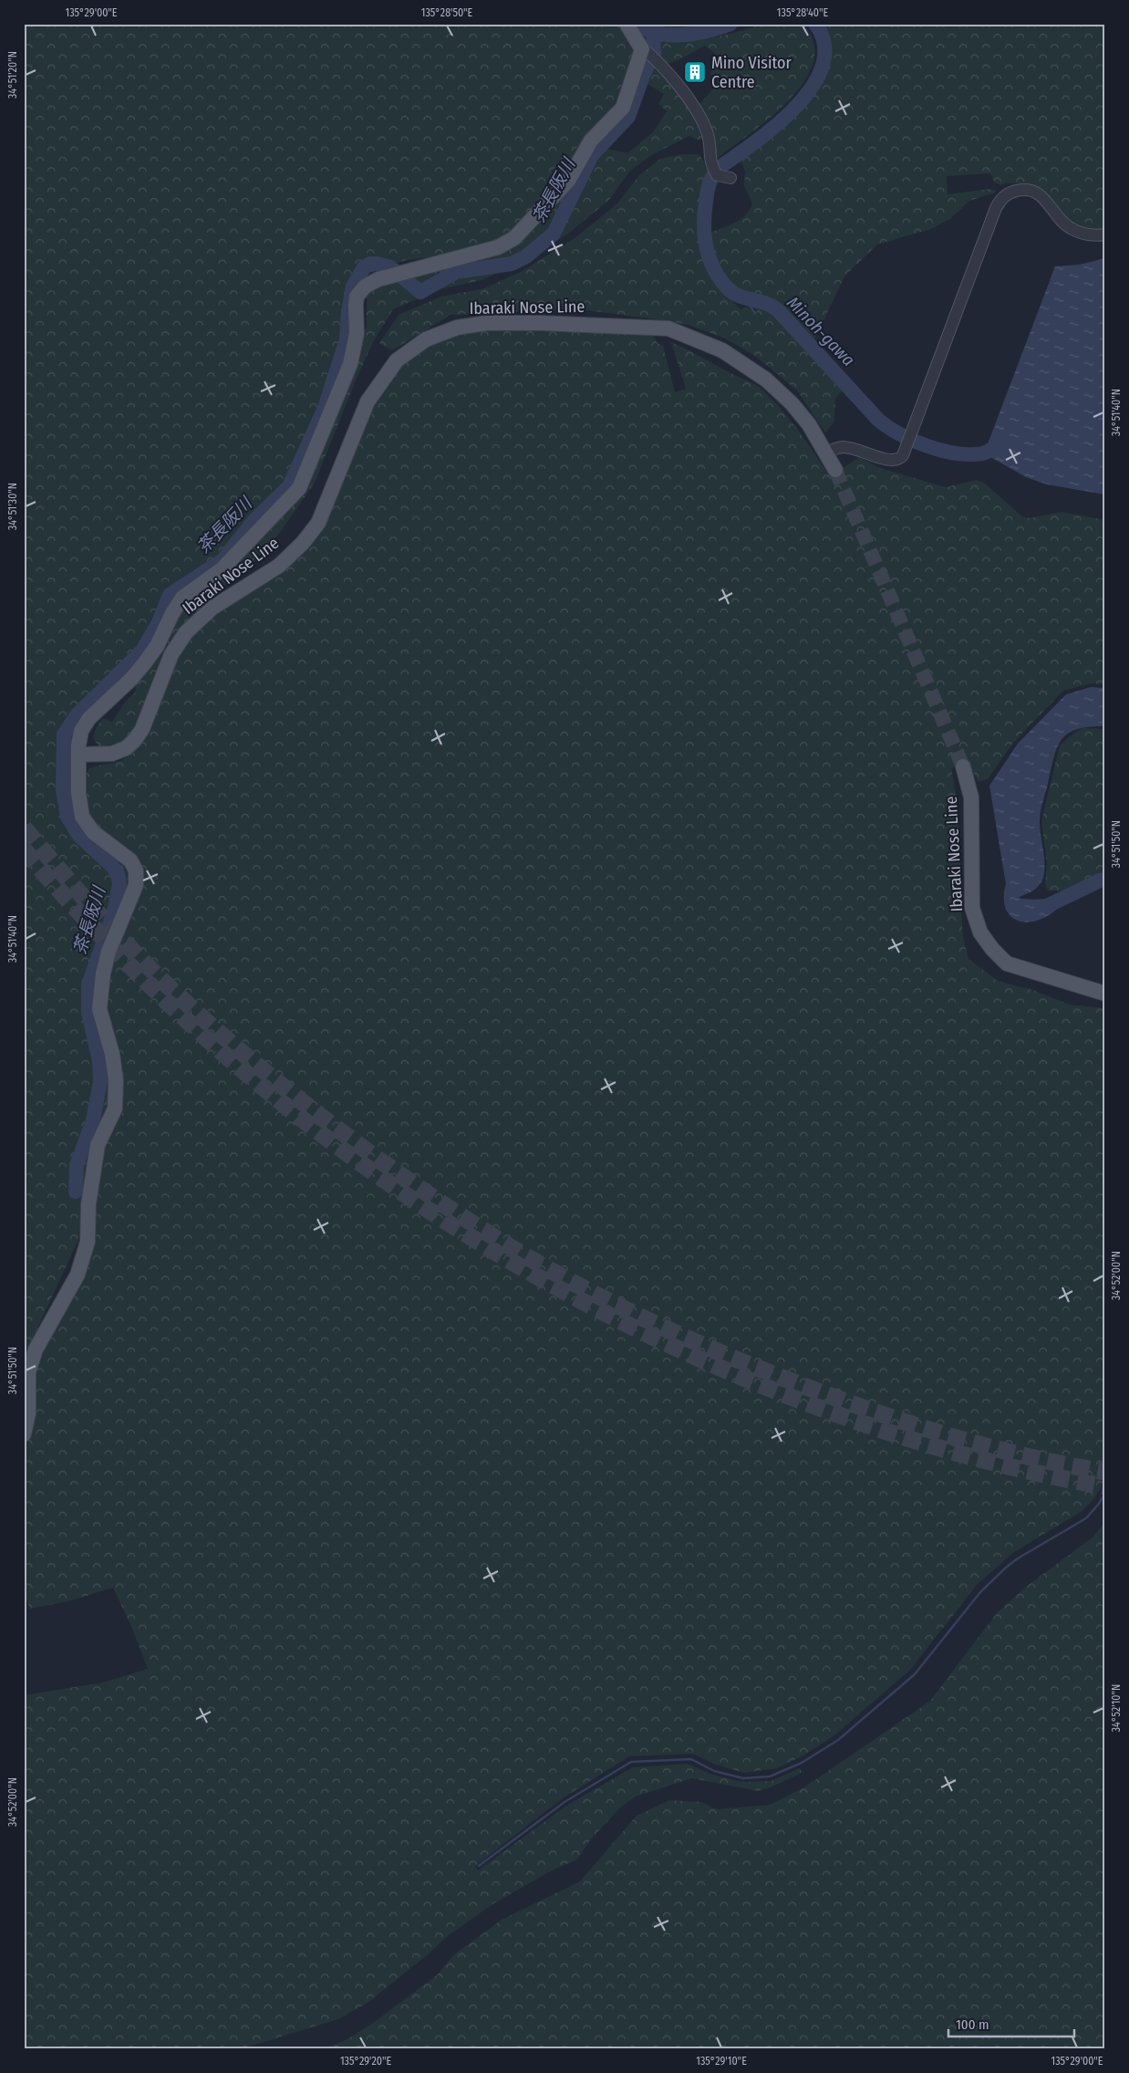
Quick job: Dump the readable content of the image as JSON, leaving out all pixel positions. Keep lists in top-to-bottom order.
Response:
{
  "streets": {
    "main road": ["Ibaraki Nose Line"]
  },
  "water": ["茶長阪川", "Minoh-gawa"],
  "places": {
    "building": ["Mino Visitor Centre"]
  },
  "scale_bar": "100 m",
  "coordinates": [
    "135°29'00\"E",
    "135°28'50\"E",
    "135°28'40\"E",
    "34°51'20\"N",
    "34°51'40\"N",
    "34°51'30\"N",
    "34°51'50\"N",
    "34°52'00\"N",
    "34°52'10\"N",
    "135°29'20\"E",
    "135°29'10\"E"
  ]
}
